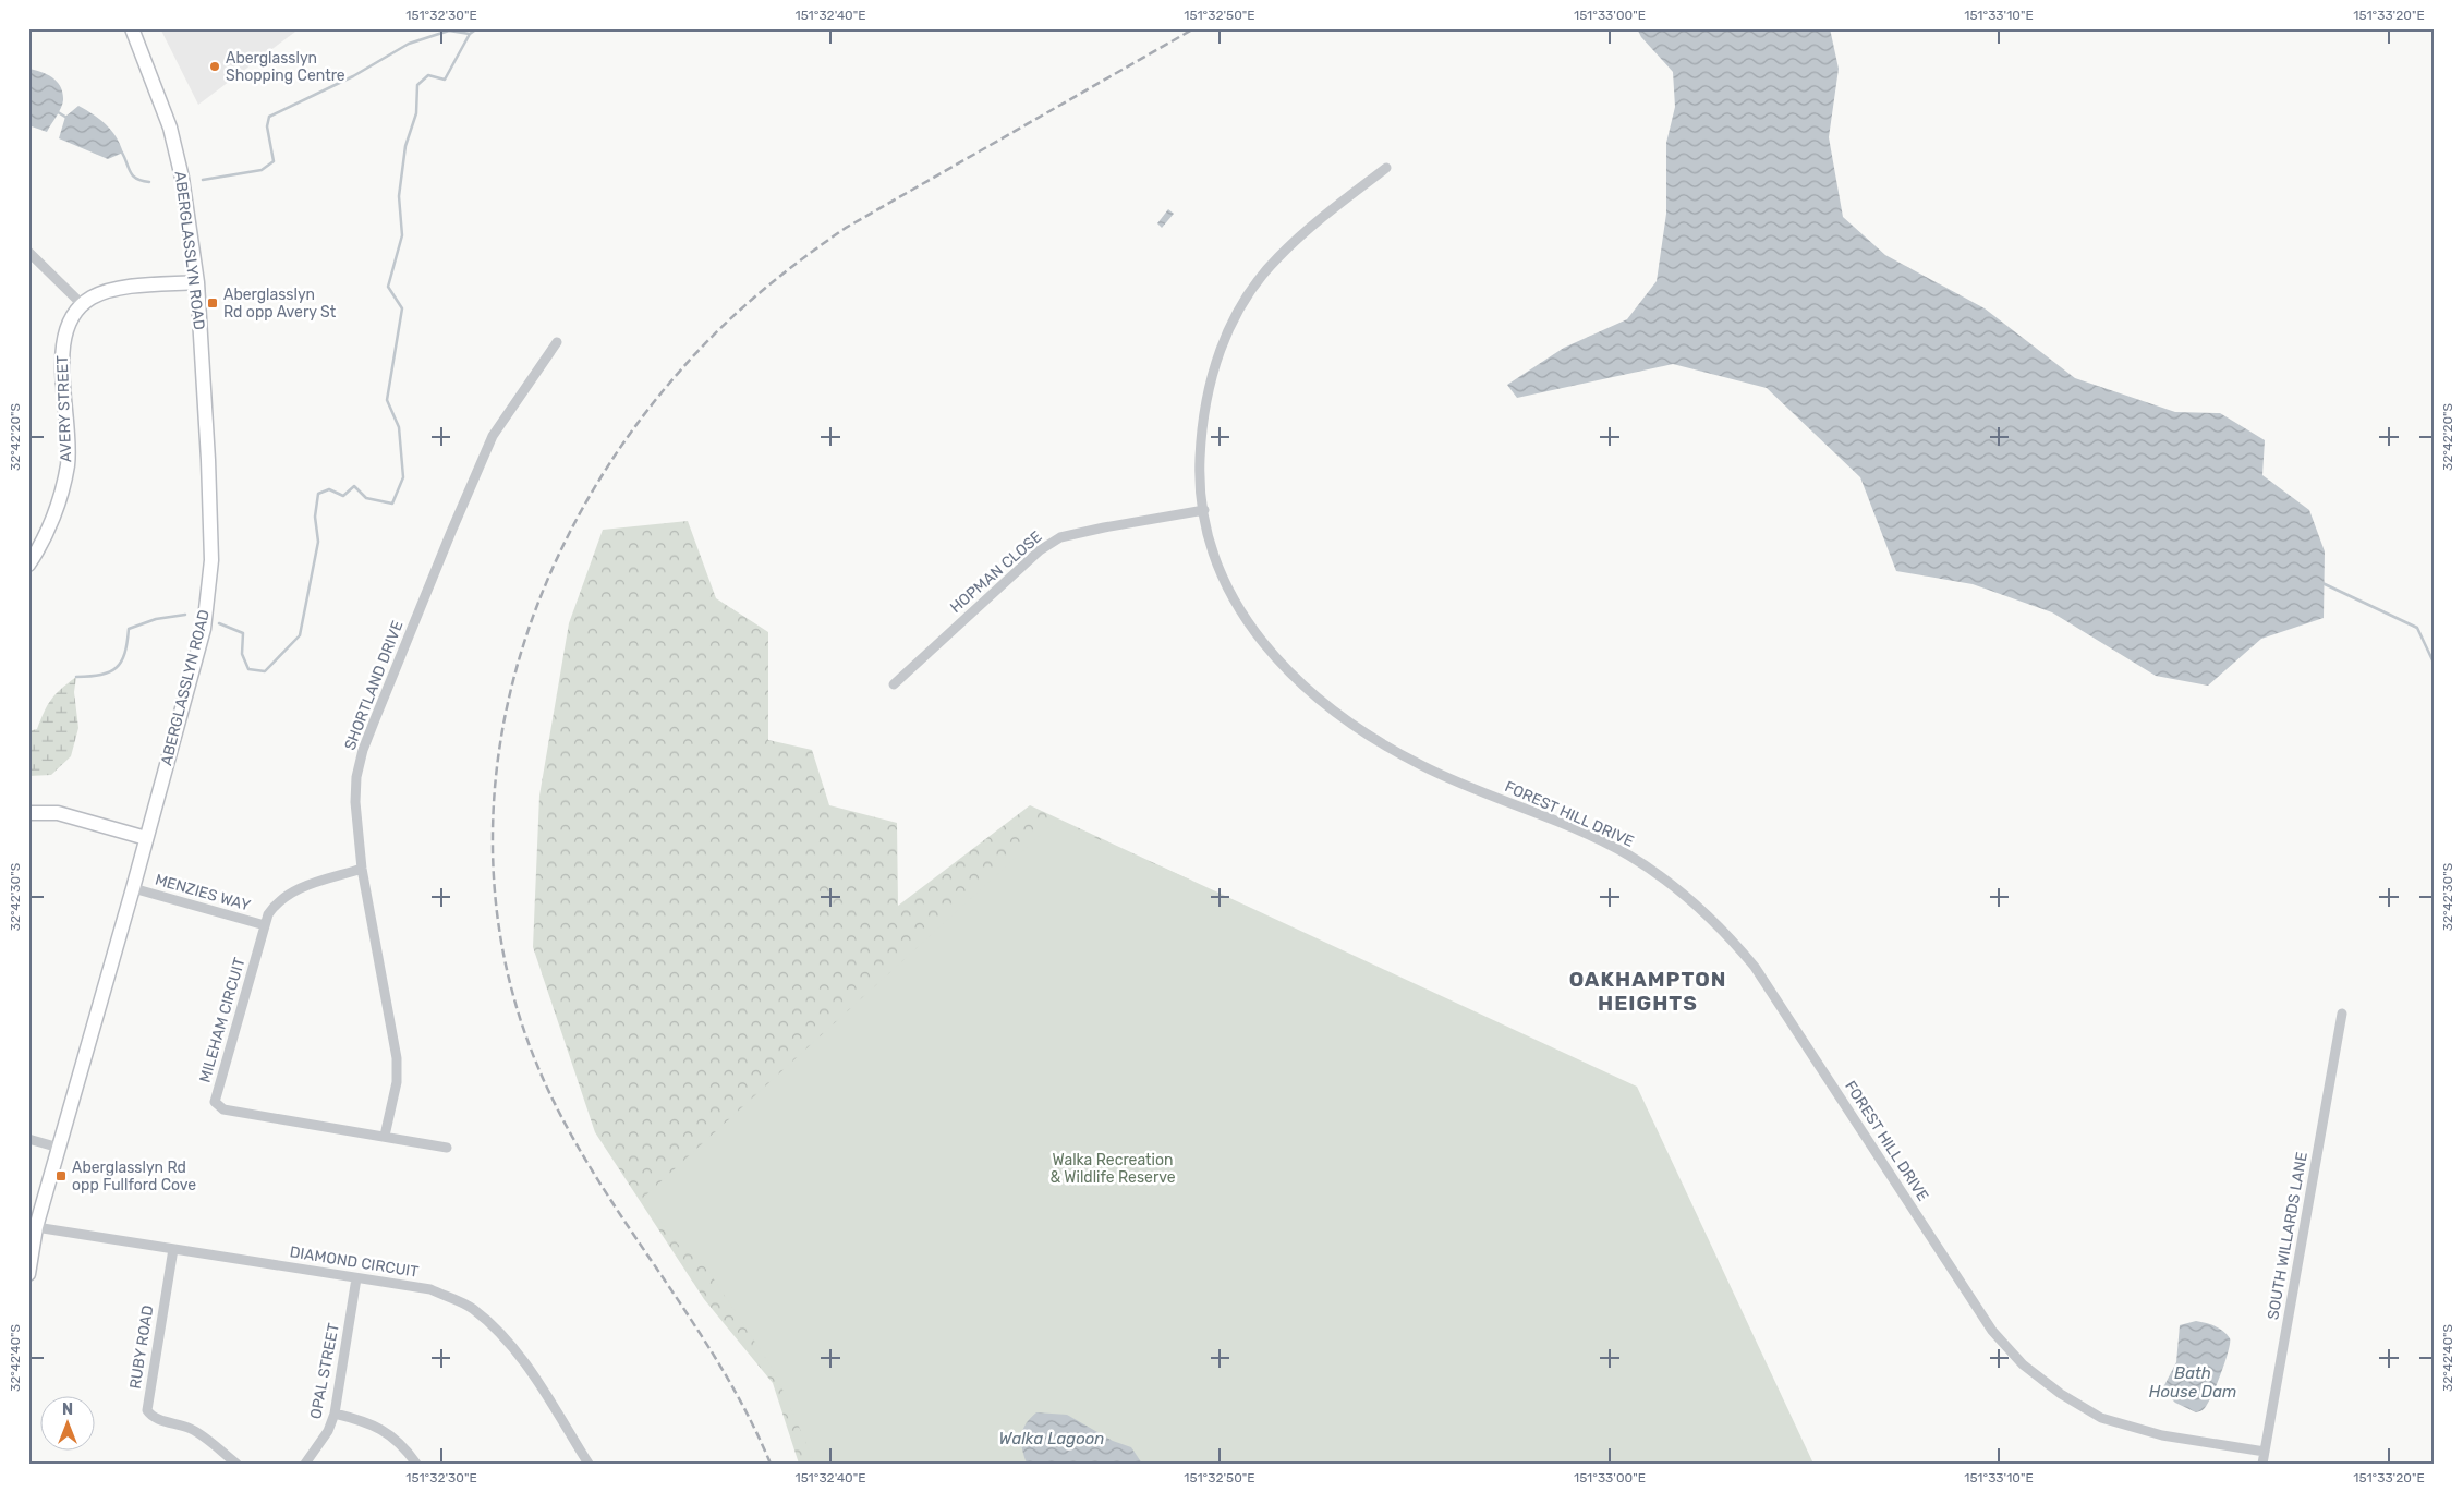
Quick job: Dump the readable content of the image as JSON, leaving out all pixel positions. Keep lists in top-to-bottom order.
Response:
{
  "streets": {
    "main road": ["ABERGLASSLYN ROAD", "AVERY STREET"],
    "street": [
      "HOPMAN CLOSE",
      "SHORTLAND DRIVE",
      "FOREST HILL DRIVE",
      "MENZIES WAY",
      "MILEHAM CIRCUIT",
      "SOUTH WILLARDS LANE",
      "DIAMOND CIRCUIT",
      "RUBY ROAD",
      "OPAL STREET"
    ]
  },
  "crossings": [
    ["ABERGLASSLYN ROAD", "MENZIES WAY"],
    ["ABERGLASSLYN ROAD", "DIAMOND CIRCUIT"],
    ["HOPMAN CLOSE", "FOREST HILL DRIVE"],
    ["SHORTLAND DRIVE", "MILEHAM CIRCUIT"],
    ["FOREST HILL DRIVE", "SOUTH WILLARDS LANE"],
    ["MENZIES WAY", "MILEHAM CIRCUIT"],
    ["DIAMOND CIRCUIT", "RUBY ROAD"],
    ["DIAMOND CIRCUIT", "OPAL STREET"]
  ],
  "districts": ["OAKHAMPTON HEIGHTS"],
  "water": ["Bath House Dam", "Walka Lagoon"],
  "parks": ["Walka Recreation & Wildlife Reserve"],
  "places": {
    "other": ["Aberglasslyn Shopping Centre"],
    "transit": ["Aberglasslyn Rd opp Avery St", "Aberglasslyn Rd opp Fullford Cove"]
  },
  "north": "top",
  "coordinates": [
    "151°32'30\"E",
    "151°32'40\"E",
    "151°32'50\"E",
    "151°33'00\"E",
    "151°33'10\"E",
    "151°33'20\"E",
    "32°42'20\"S",
    "32°42'30\"S",
    "32°42'40\"S"
  ]
}
